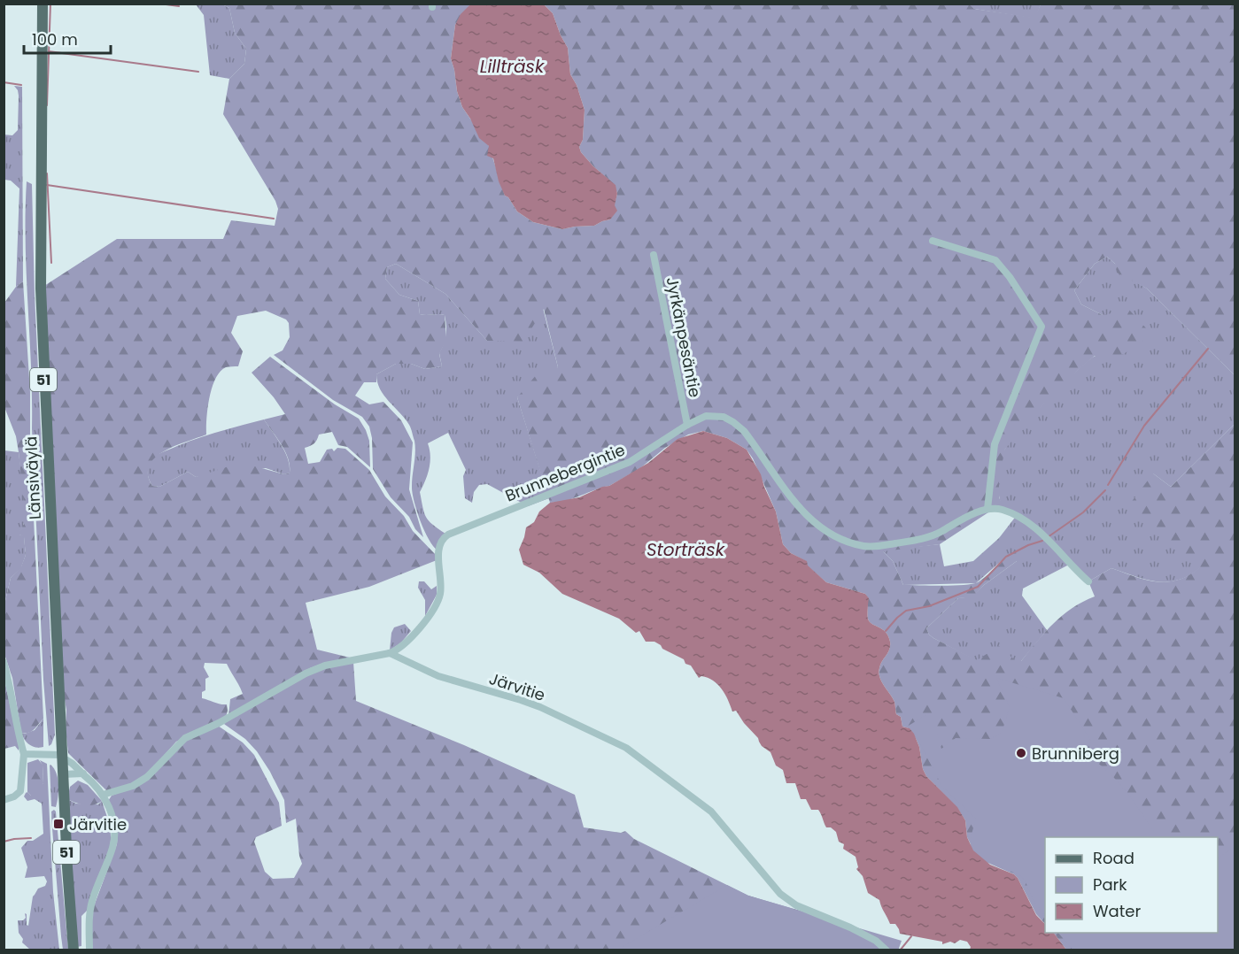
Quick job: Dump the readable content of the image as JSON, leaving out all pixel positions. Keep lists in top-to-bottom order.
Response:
{
  "streets": {
    "main road": ["51", "Länsiväylä"],
    "street": ["Jyrkänpesäntie", "Brunnebergintie", "Järvitie"]
  },
  "crossings": [
    ["Jyrkänpesäntie", "Brunnebergintie"],
    ["Brunnebergintie", "Järvitie"]
  ],
  "water": ["Lillträsk", "Storträsk"],
  "places": {
    "other": ["Brunniberg"],
    "transit": ["Järvitie"]
  },
  "legend": ["Road", "Park", "Water"],
  "scale_bar": "100 m"
}
